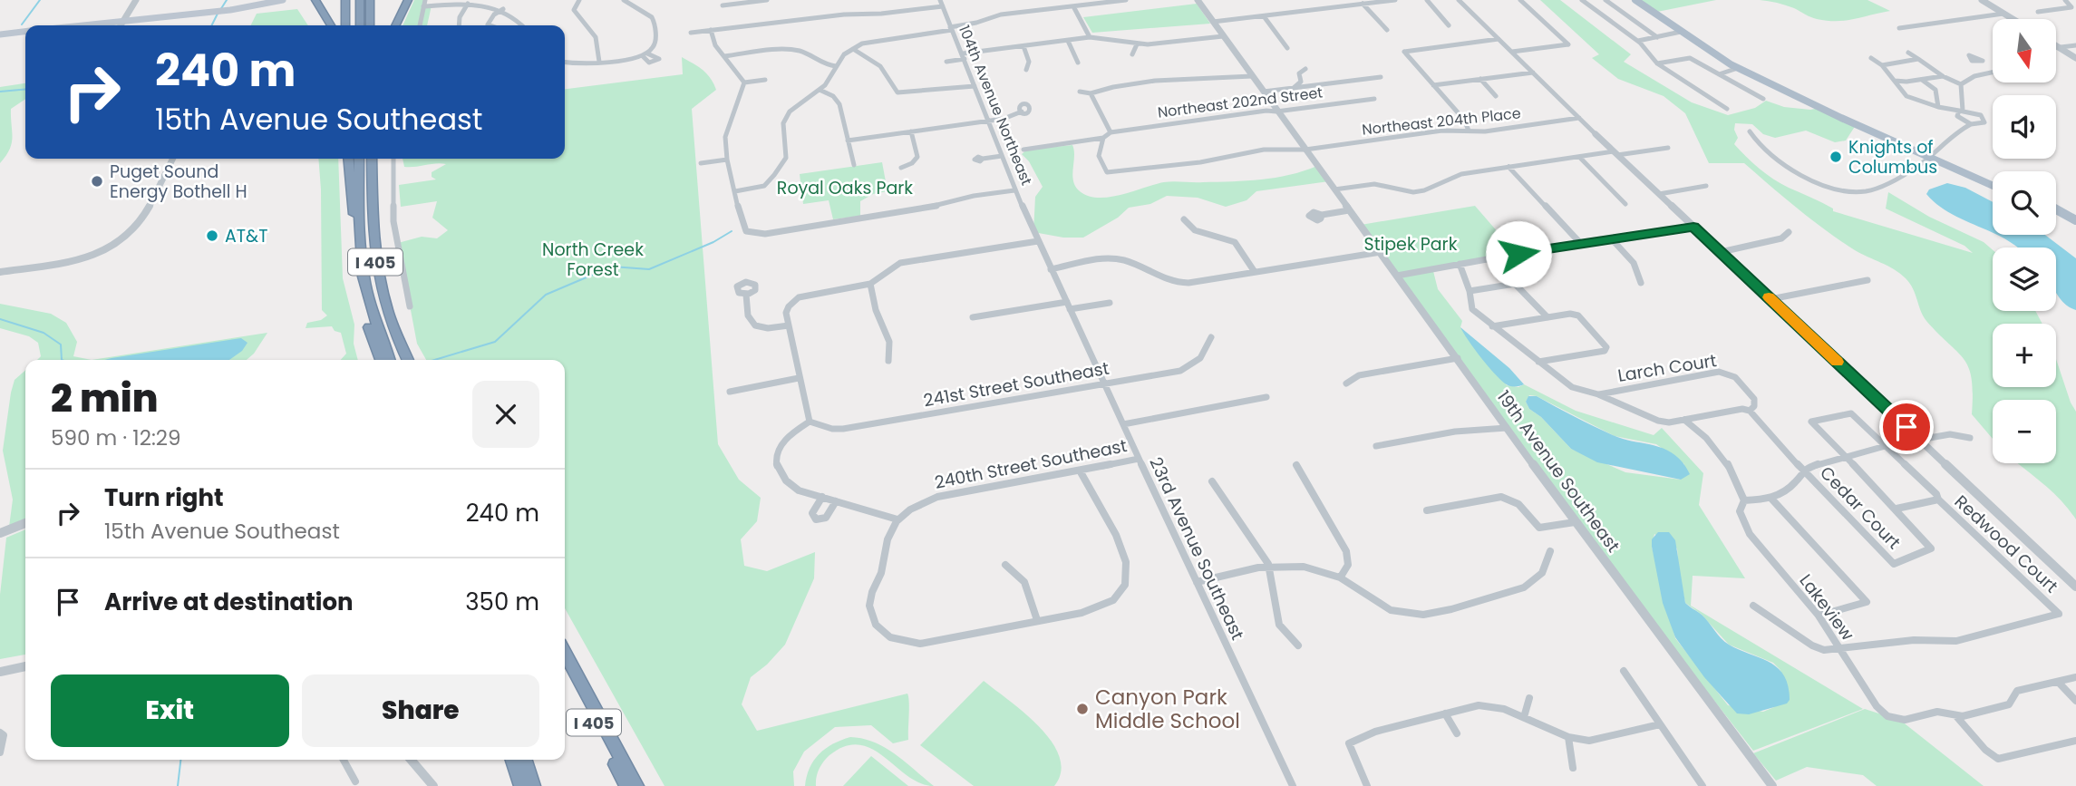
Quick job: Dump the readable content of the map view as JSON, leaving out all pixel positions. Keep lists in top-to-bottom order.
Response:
{
  "streets": {
    "highway": ["I 405"],
    "street": [
      "Northeast 202nd Street",
      "104th Avenue Northeast",
      "Northeast 204th Place",
      "Larch Court",
      "241st Street Southeast",
      "240th Street Southeast",
      "19th Avenue Southeast",
      "Cedar Court",
      "Redwood Court",
      "23rd Avenue Southeast",
      "Lakeview"
    ]
  },
  "crossings": [
    ["Northeast 202nd Street", "19th Avenue Southeast"],
    ["104th Avenue Northeast", "23rd Avenue Southeast"],
    ["Northeast 204th Place", "19th Avenue Southeast"],
    ["241st Street Southeast", "23rd Avenue Southeast"],
    ["240th Street Southeast", "23rd Avenue Southeast"],
    ["Redwood Court", "Lakeview"]
  ],
  "parks": ["Royal Oaks Park", "Stipek Park", "North Creek Forest"],
  "places": [
    "Knights of Columbus",
    "Puget Sound Energy Bothell H",
    "AT&T",
    "Canyon Park Middle School"
  ],
  "north": "bottom",
  "page": {
    "map_buttons": ["+", "−"],
    "turn": ["240 m", "15th Avenue Southeast"],
    "heading": ["2 min", "590 m · 12:29"],
    "list": [
      {
        "name": "Turn right",
        "note": "15th Avenue Southeast",
        "value": "240 m"
      },
      {
        "name": "Arrive at destination",
        "value": "350 m"
      }
    ],
    "buttons": ["Exit", "Share"]
  }
}
